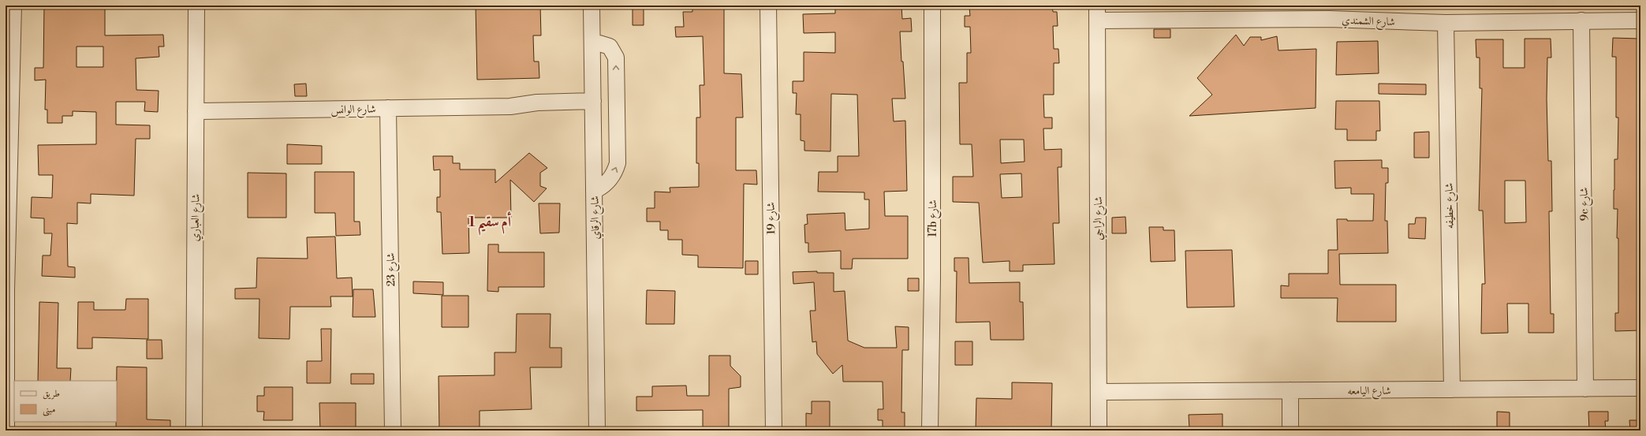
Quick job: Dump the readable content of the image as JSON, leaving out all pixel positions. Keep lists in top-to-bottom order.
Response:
{
  "streets": {
    "street": [
      "شارع الشمندي",
      "شارع الوانس",
      "9c شارع",
      "شارع خطيفه",
      "شارع العباري",
      "شارع الرقاي",
      "شارع 19",
      "17b شارع",
      "شارع الراجي",
      "شارع 23",
      "شارع اليامعه"
    ]
  },
  "crossings": [
    ["شارع الشمندي", "9c شارع"],
    ["شارع الشمندي", "شارع خطيفه"],
    ["شارع الشمندي", "شارع الراجي"],
    ["شارع الوانس", "شارع العباري"],
    ["شارع الوانس", "شارع الرقاي"],
    ["شارع الوانس", "شارع 23"],
    ["9c شارع", "شارع اليامعه"],
    ["شارع خطيفه", "شارع اليامعه"],
    ["شارع الراجي", "شارع اليامعه"]
  ],
  "districts": ["أم سقيم 1"],
  "legend": ["طريق", "مبنى"]
}
